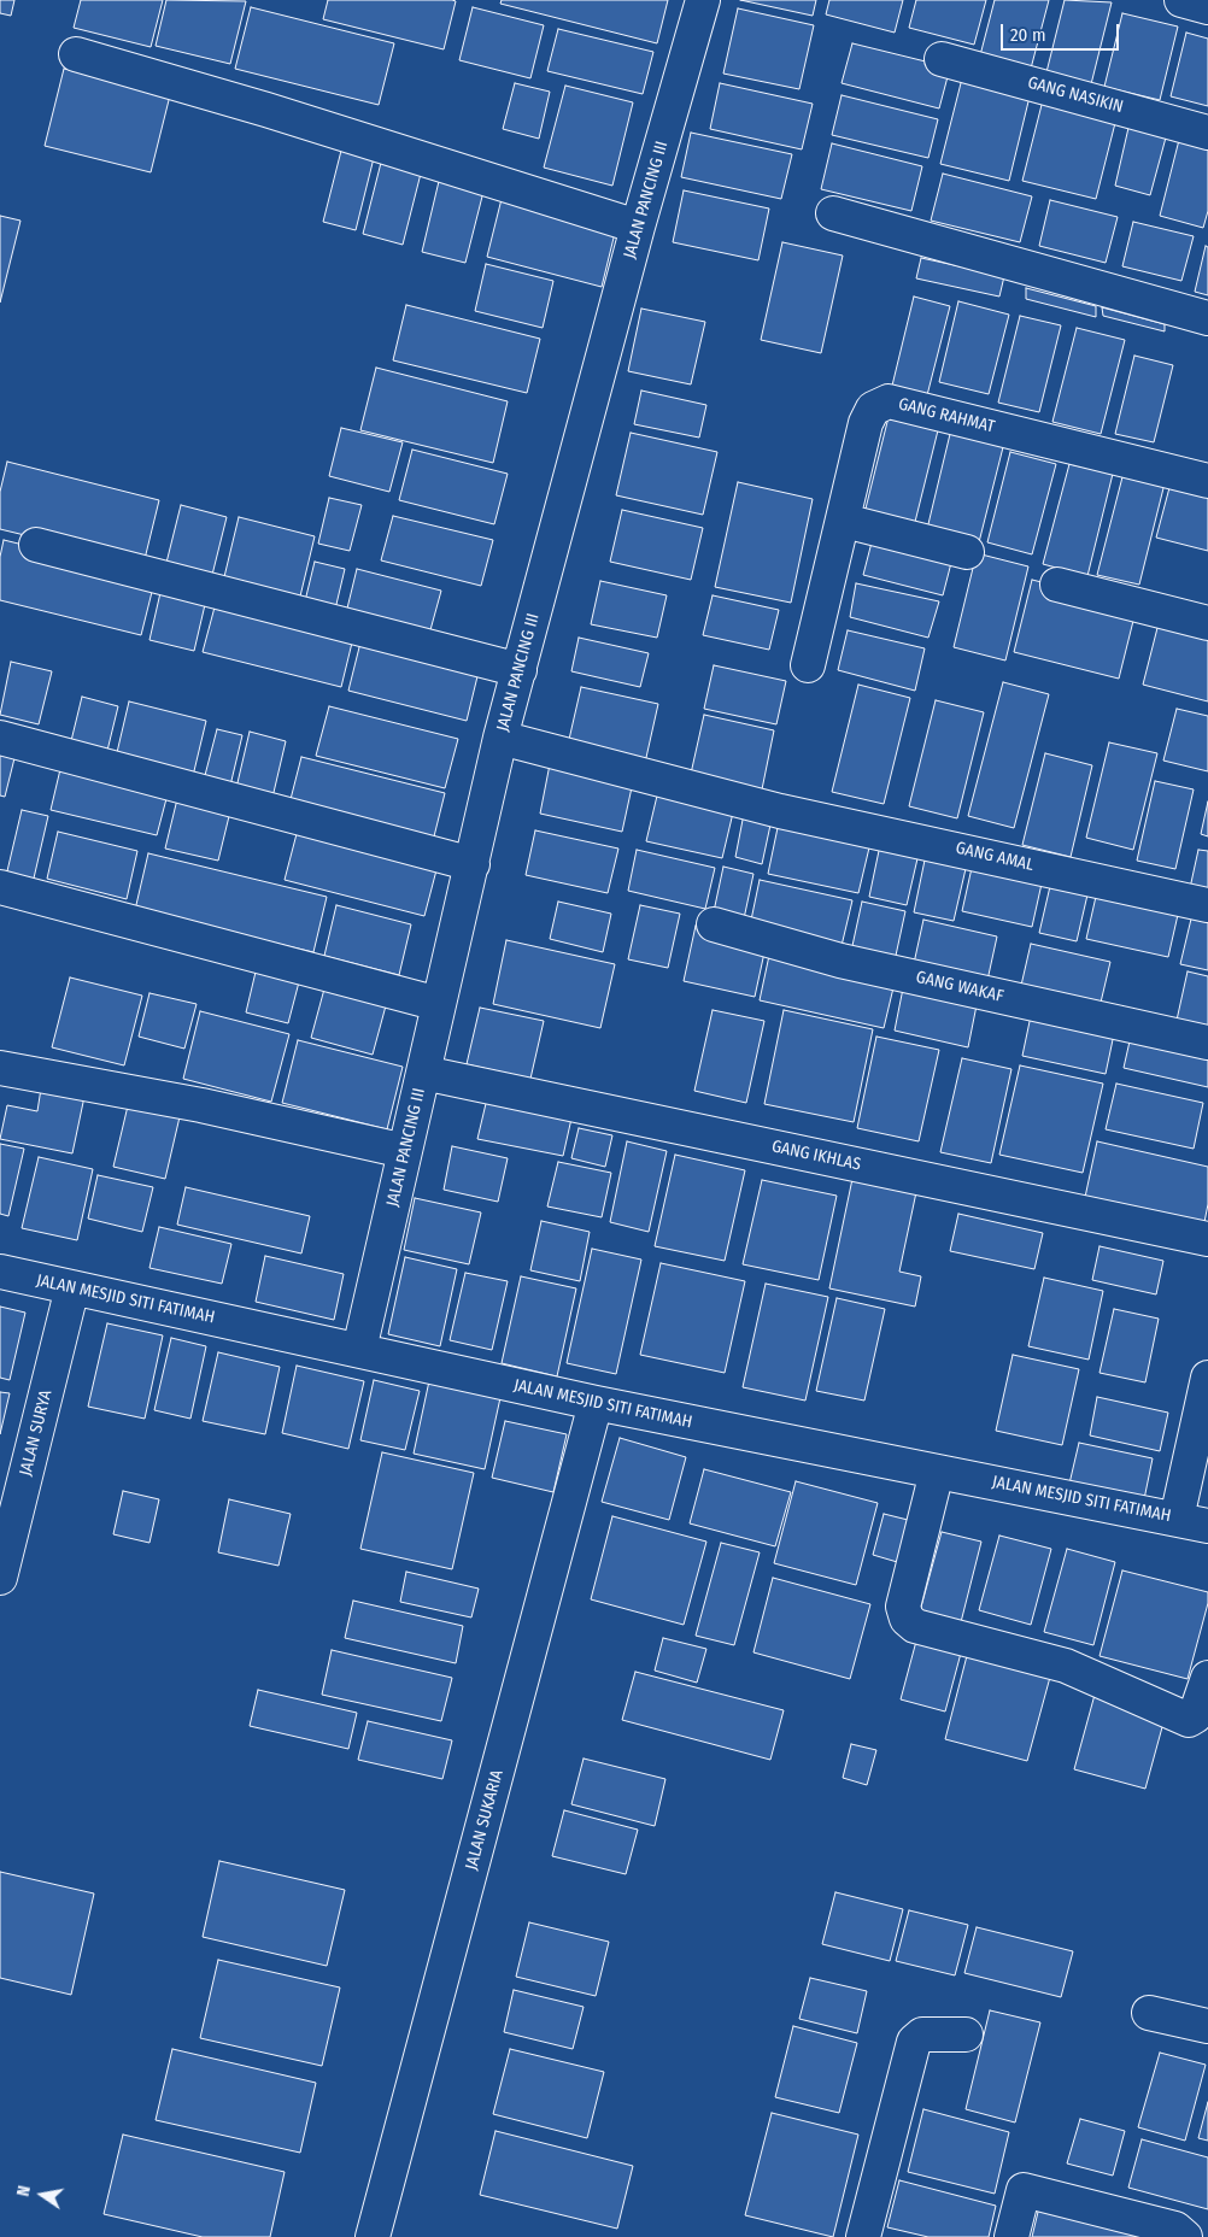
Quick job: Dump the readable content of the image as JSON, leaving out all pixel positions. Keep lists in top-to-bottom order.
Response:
{
  "streets": {
    "street": [
      "GANG NASIKIN",
      "JALAN PANCING III",
      "GANG RAHMAT",
      "GANG AMAL",
      "GANG WAKAF",
      "GANG IKHLAS",
      "JALAN MESJID SITI FATIMAH",
      "JALAN SURYA",
      "JALAN SUKARIA"
    ]
  },
  "crossings": [
    ["JALAN PANCING III", "GANG AMAL"],
    ["JALAN PANCING III", "GANG IKHLAS"],
    ["JALAN PANCING III", "JALAN MESJID SITI FATIMAH"],
    ["JALAN MESJID SITI FATIMAH", "JALAN SURYA"],
    ["JALAN MESJID SITI FATIMAH", "JALAN SUKARIA"]
  ],
  "scale_bar": "20 m",
  "north": "left"
}
